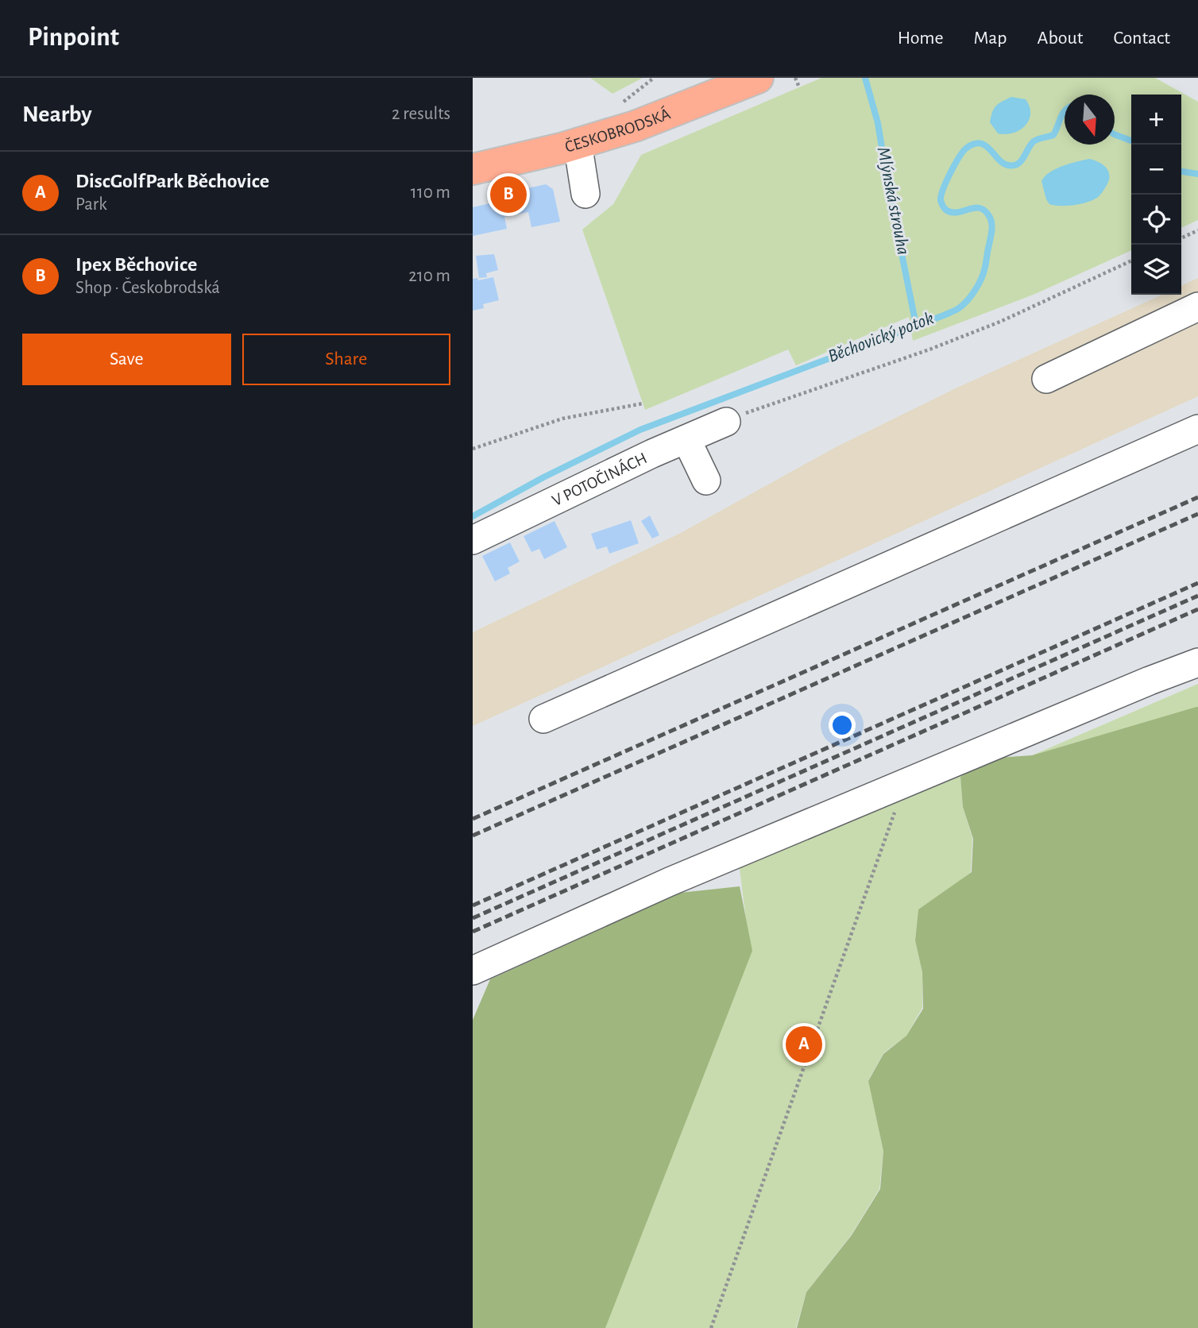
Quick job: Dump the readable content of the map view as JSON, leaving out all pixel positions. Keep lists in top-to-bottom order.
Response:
{
  "streets": {
    "main road": ["ČESKOBRODSKÁ"],
    "street": ["V POTOČINÁCH"]
  },
  "water": ["Mlýnská strouha", "Běchovický potok"],
  "north": "bottom",
  "page": {
    "header": "Pinpoint",
    "nav": [
      "Home",
      "Map",
      "About",
      "Contact"
    ],
    "heading": ["Nearby", "2 results"],
    "map_buttons": ["+", "−"],
    "list": [
      {
        "mark": "A",
        "name": "DiscGolfPark Běchovice",
        "note": "Park",
        "value": "110 m"
      },
      {
        "mark": "B",
        "name": "Ipex Běchovice",
        "note": "Shop · Českobrodská",
        "value": "210 m"
      }
    ],
    "pins": ["B", "A"],
    "buttons": ["Save", "Share"]
  }
}
